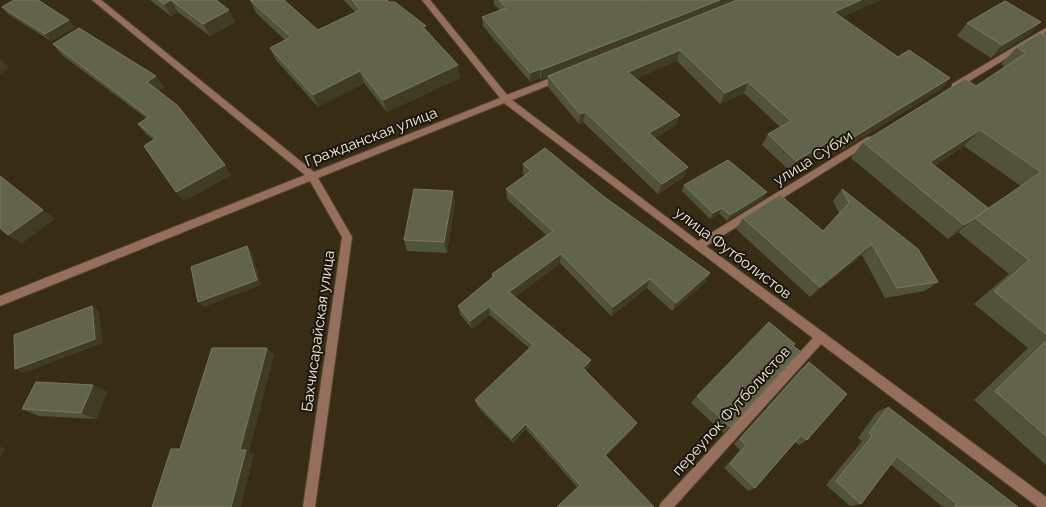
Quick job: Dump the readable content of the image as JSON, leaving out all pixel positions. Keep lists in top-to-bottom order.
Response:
{
  "streets": {
    "street": [
      "Гражданская улица",
      "улица Субхи",
      "улица Футболистов",
      "Бахчисарайская улица",
      "переулок Футболистов"
    ]
  },
  "crossings": [
    ["Гражданская улица", "улица Футболистов"],
    ["Гражданская улица", "Бахчисарайская улица"],
    ["улица Субхи", "улица Футболистов"],
    ["улица Футболистов", "переулок Футболистов"]
  ]
}
